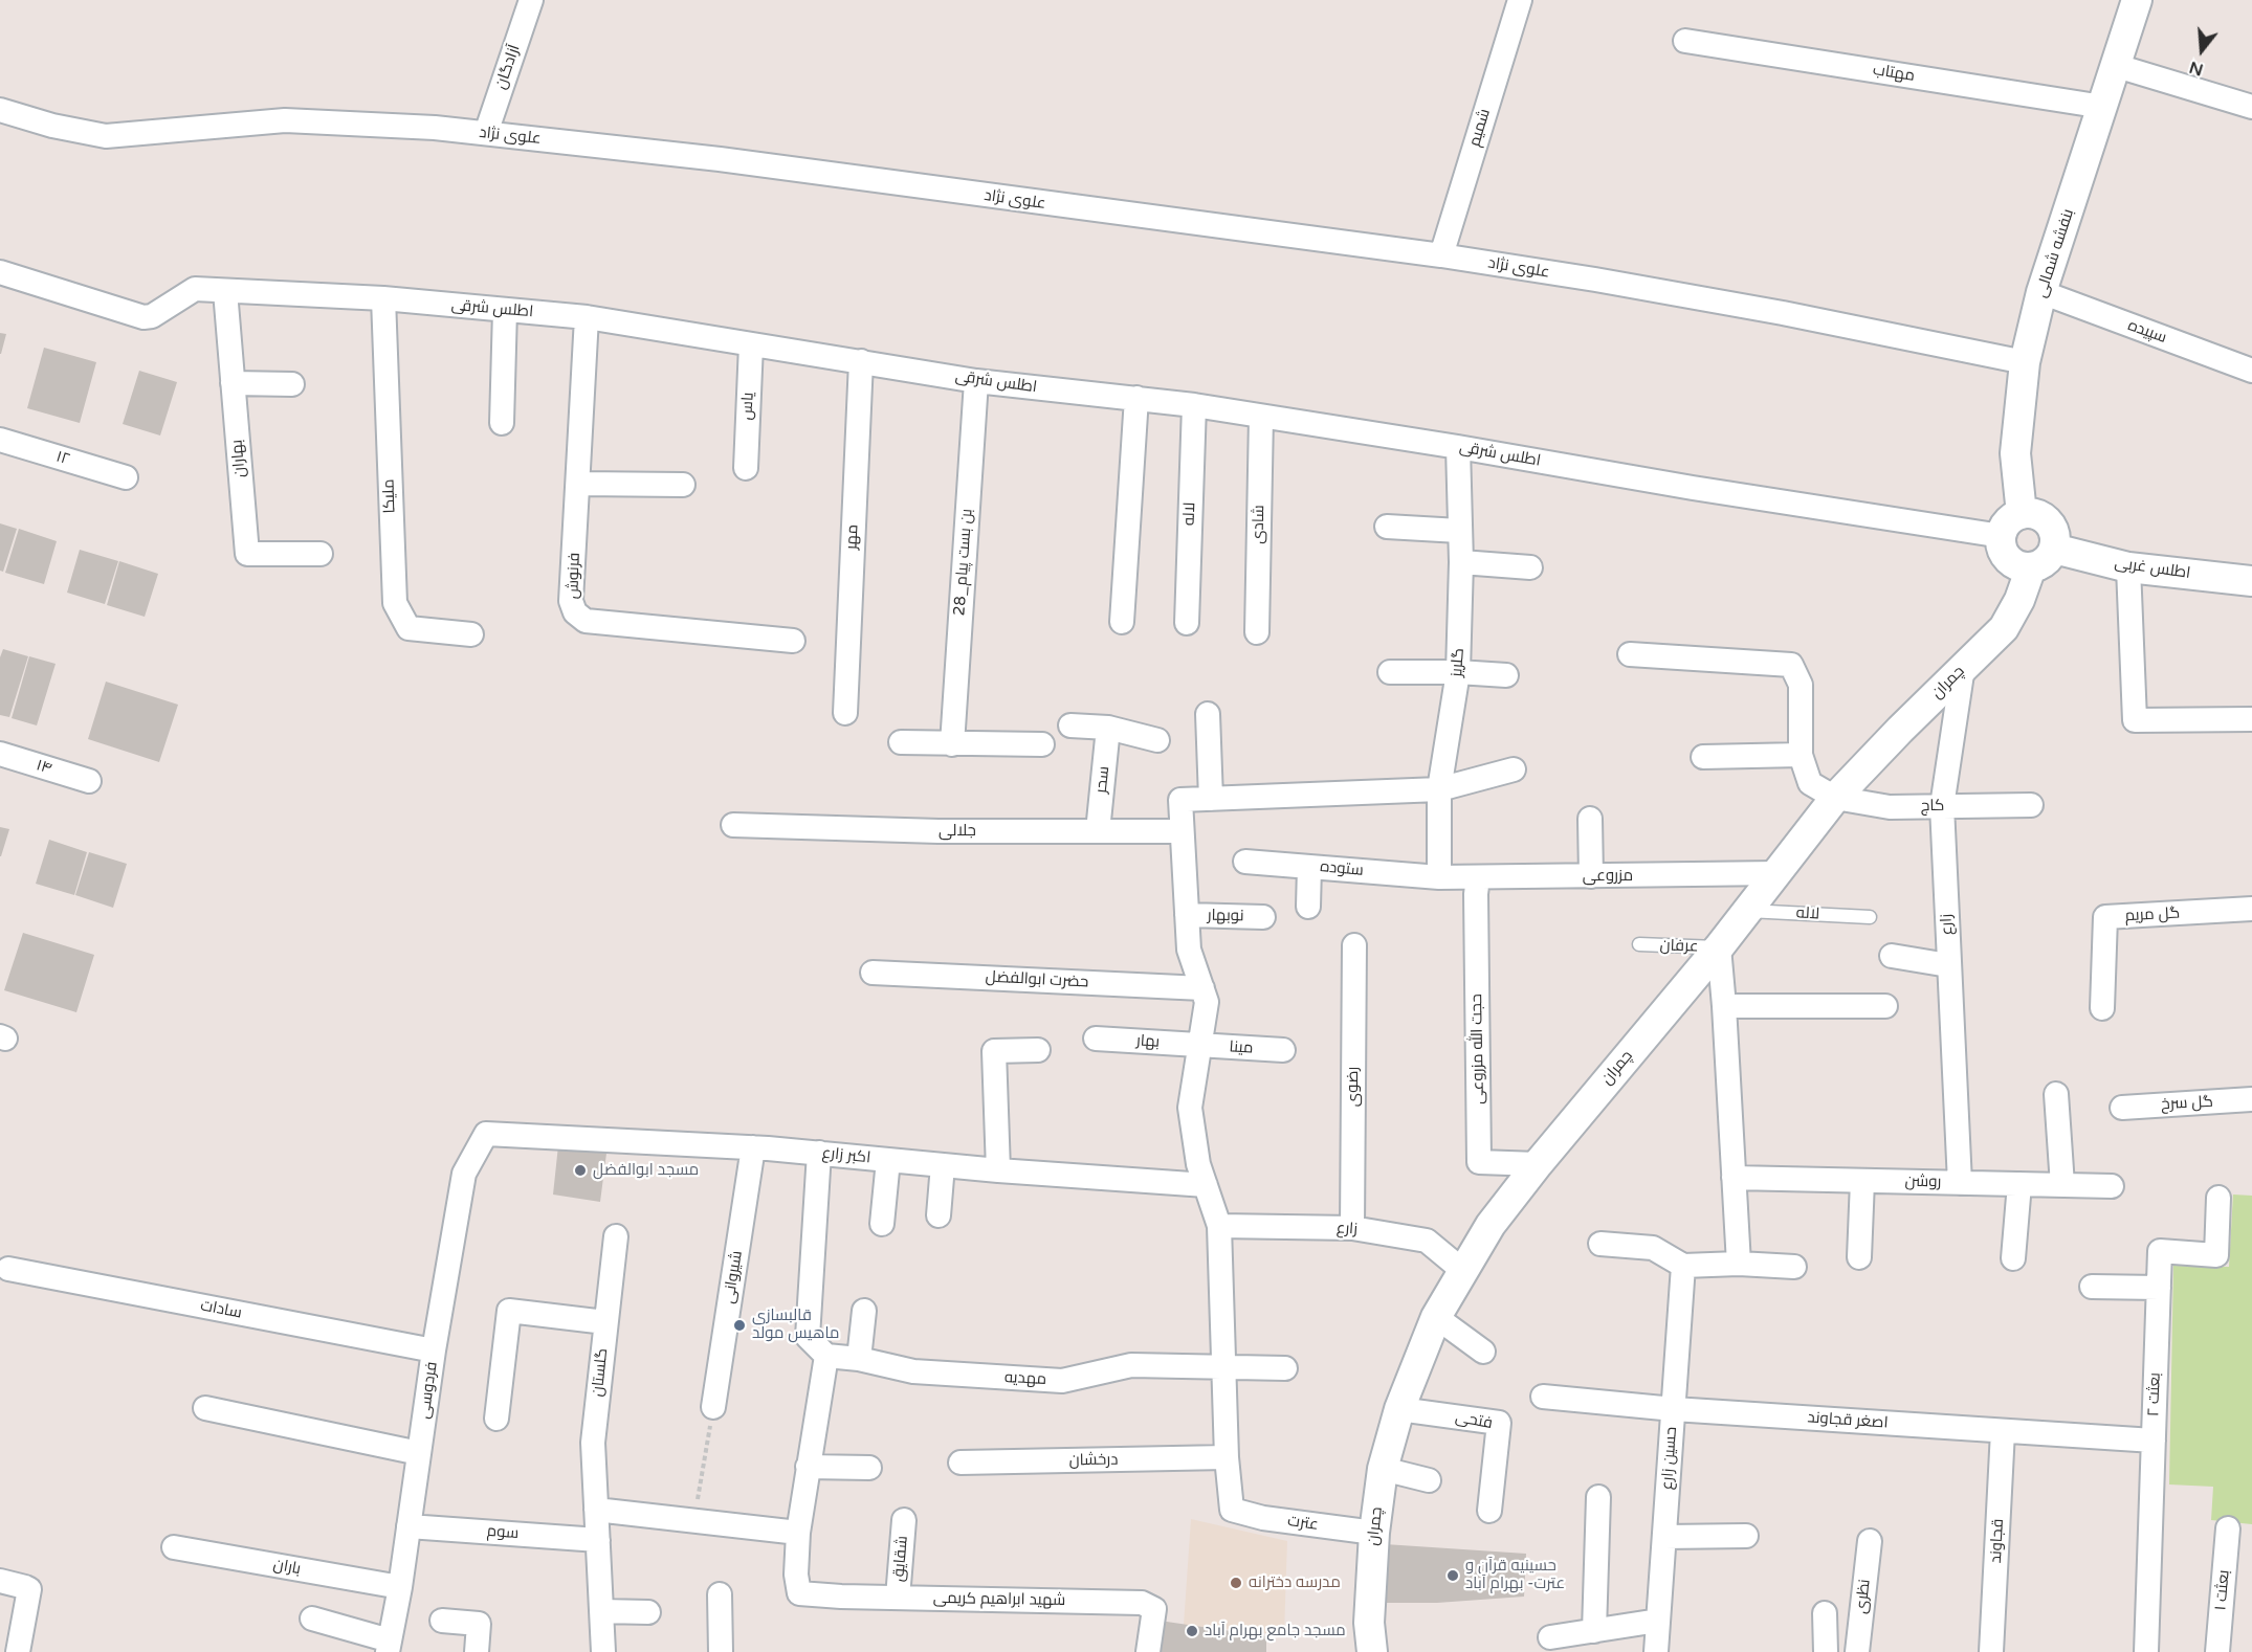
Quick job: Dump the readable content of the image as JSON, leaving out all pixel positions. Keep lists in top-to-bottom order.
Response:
{
  "streets": {
    "street": [
      "آزادگان",
      "مهتاب",
      "شمیم",
      "علوی نژاد",
      "بنفشه شمالی",
      "اطلس شرقی",
      "سپیده",
      "یاس",
      "۱۲",
      "بهاران",
      "ملیکا",
      "لاله",
      "شادی",
      "مهر",
      "بن بست پیام_28",
      "اطلس غربی",
      "فرنوش",
      "گلریز",
      "چمران",
      "۱۴",
      "سحر",
      "کاج",
      "جلالی",
      "ستوده",
      "مزروعی",
      "گل مریم",
      "نوبهار",
      "زارع",
      "حضرت ابوالفضل",
      "بهار",
      "مینا",
      "حجت الله مزروعی",
      "رضوی",
      "گل سرخ",
      "اکبر زارع",
      "روشن",
      "شیروانی",
      "سادات",
      "گلستان",
      "مهدیه",
      "فردوسی",
      "بعثت ۲",
      "فتحی",
      "اصغر قجاوند",
      "حسین زارع",
      "درخشان",
      "عترت",
      "سوم",
      "قجاوند",
      "شقایق",
      "باران",
      "بعثت ۱",
      "نظری",
      "شهید ابراهیم کریمی"
    ],
    "lane": ["عرفان"]
  },
  "crossings": [
    ["آزادگان", "علوی نژاد"],
    ["مهتاب", "بنفشه شمالی"],
    ["شمیم", "علوی نژاد"],
    ["علوی نژاد", "بنفشه شمالی"],
    ["بنفشه شمالی", "اطلس شرقی"],
    ["بنفشه شمالی", "سپیده"],
    ["بنفشه شمالی", "اطلس غربی"],
    ["بنفشه شمالی", "چمران"],
    ["اطلس شرقی", "یاس"],
    ["اطلس شرقی", "بهاران"],
    ["اطلس شرقی", "ملیکا"],
    ["اطلس شرقی", "لاله"],
    ["اطلس شرقی", "شادی"],
    ["اطلس شرقی", "مهر"],
    ["اطلس شرقی", "بن بست پیام_28"],
    ["اطلس شرقی", "اطلس غربی"],
    ["اطلس شرقی", "فرنوش"],
    ["اطلس شرقی", "گلریز"],
    ["اطلس شرقی", "چمران"],
    ["لاله", "چمران"],
    ["اطلس غربی", "چمران"],
    ["گلریز", "ستوده"],
    ["گلریز", "مزروعی"],
    ["چمران", "کاج"],
    ["چمران", "مزروعی"],
    ["چمران", "زارع"],
    ["چمران", "عرفان"],
    ["چمران", "حجت الله مزروعی"],
    ["چمران", "فتحی"],
    ["چمران", "عترت"],
    ["سحر", "جلالی"],
    ["کاج", "زارع"],
    ["ستوده", "مزروعی"],
    ["مزروعی", "حجت الله مزروعی"],
    ["زارع", "رضوی"],
    ["زارع", "روشن"],
    ["بهار", "مینا"],
    ["اکبر زارع", "شیروانی"],
    ["اکبر زارع", "فردوسی"],
    ["سادات", "فردوسی"],
    ["گلستان", "سوم"],
    ["فردوسی", "سوم"],
    ["فردوسی", "باران"],
    ["بعثت ۲", "اصغر قجاوند"],
    ["اصغر قجاوند", "حسین زارع"],
    ["اصغر قجاوند", "قجاوند"],
    ["درخشان", "عترت"],
    ["شقایق", "شهید ابراهیم کریمی"]
  ],
  "places": [
    "مسجد ابوالفضل",
    "قالبسازی ماهیس مولد",
    "حسینیه قرآن و عترت- بهرام آباد",
    "مدرسه دخترانه",
    "مسجد جامع بهرام آباد"
  ],
  "north": "bottom"
}
